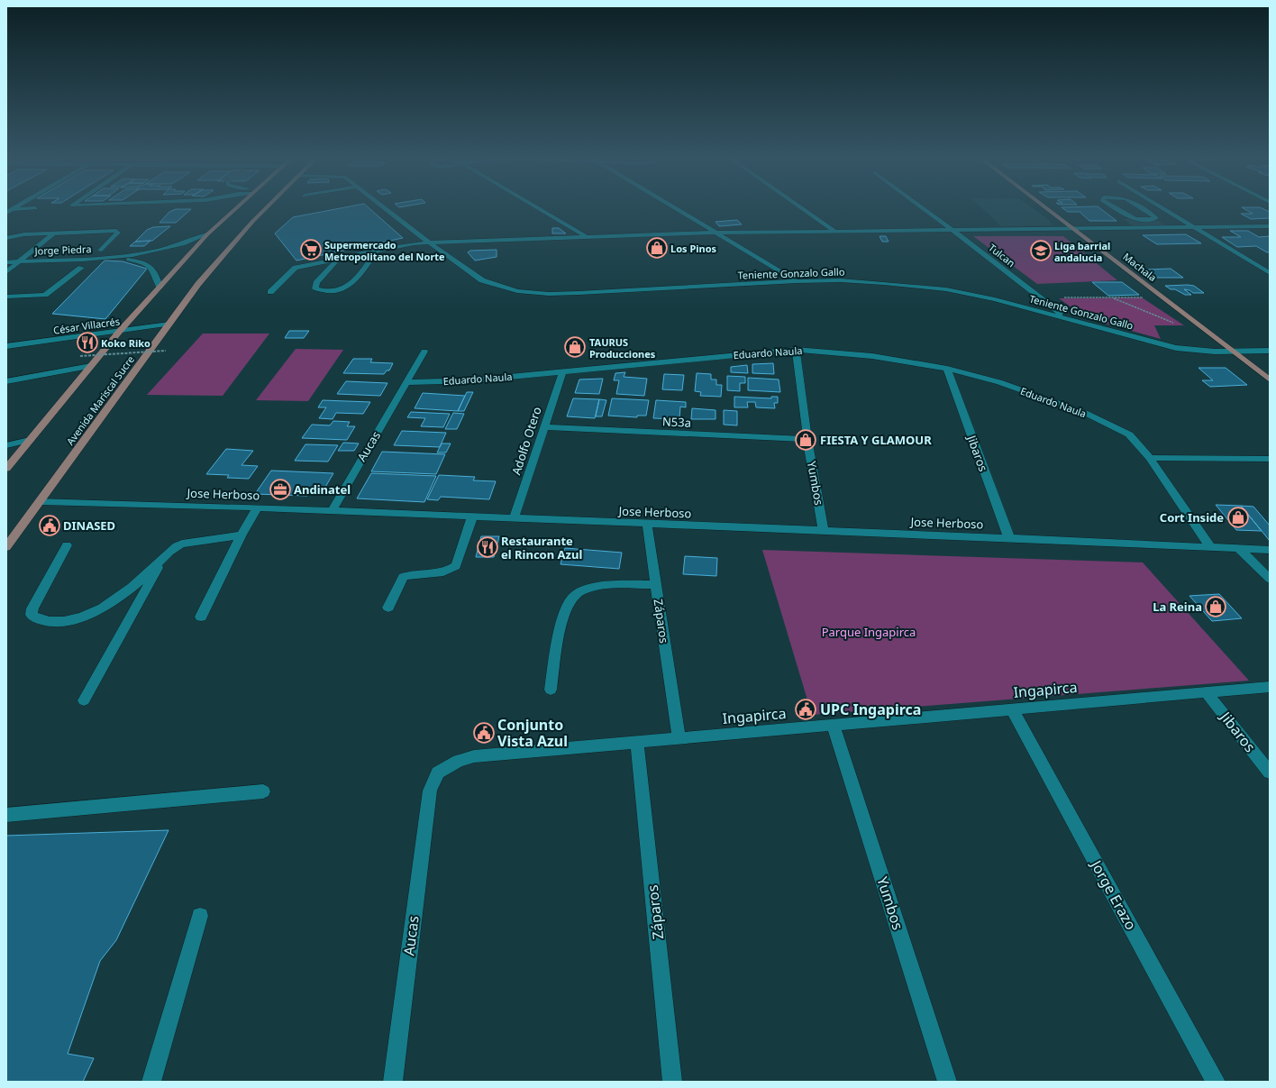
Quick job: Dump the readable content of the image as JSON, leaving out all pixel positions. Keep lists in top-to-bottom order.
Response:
{
  "streets": {
    "main road": ["Machala", "Avenida Mariscal Sucre"],
    "street": [
      "Jorge Piedra",
      "Tulcan",
      "Teniente Gonzalo Gallo",
      "César Villacrés",
      "Eduardo Naula",
      "N53a",
      "Adolfo Otero",
      "Aucas",
      "Jibaros",
      "Yumbos",
      "Jose Herboso",
      "Záparos",
      "Ingapirca",
      "Jorge Erazo"
    ]
  },
  "crossings": [
    ["Tulcan", "Teniente Gonzalo Gallo"],
    ["Machala", "Teniente Gonzalo Gallo"],
    ["César Villacrés", "Avenida Mariscal Sucre"],
    ["Eduardo Naula", "Adolfo Otero"],
    ["Eduardo Naula", "Aucas"],
    ["Eduardo Naula", "Jibaros"],
    ["Eduardo Naula", "Yumbos"],
    ["Eduardo Naula", "Jose Herboso"],
    ["Avenida Mariscal Sucre", "Jose Herboso"],
    ["N53a", "Adolfo Otero"],
    ["N53a", "Yumbos"],
    ["Adolfo Otero", "Jose Herboso"],
    ["Aucas", "Jose Herboso"],
    ["Aucas", "Ingapirca"],
    ["Jibaros", "Jose Herboso"],
    ["Jibaros", "Ingapirca"],
    ["Yumbos", "Jose Herboso"],
    ["Yumbos", "Ingapirca"],
    ["Jose Herboso", "Záparos"],
    ["Záparos", "Ingapirca"],
    ["Ingapirca", "Jorge Erazo"]
  ],
  "parks": ["Parque Ingapirca"],
  "places": {
    "shop": [
      "Los Pinos",
      "TAURUS Producciones",
      "FIESTA Y GLAMOUR",
      "Cort Inside",
      "La Reina"
    ],
    "supermarket": ["Supermercado Metropolitano del Norte"],
    "school or university": ["Liga barrial andalucia"],
    "restaurant": ["Koko Riko", "Restaurante el Rincon Azul"],
    "office": ["Andinatel"],
    "public building": ["DINASED", "UPC Ingapirca", "Conjunto Vista Azul"]
  }
}
